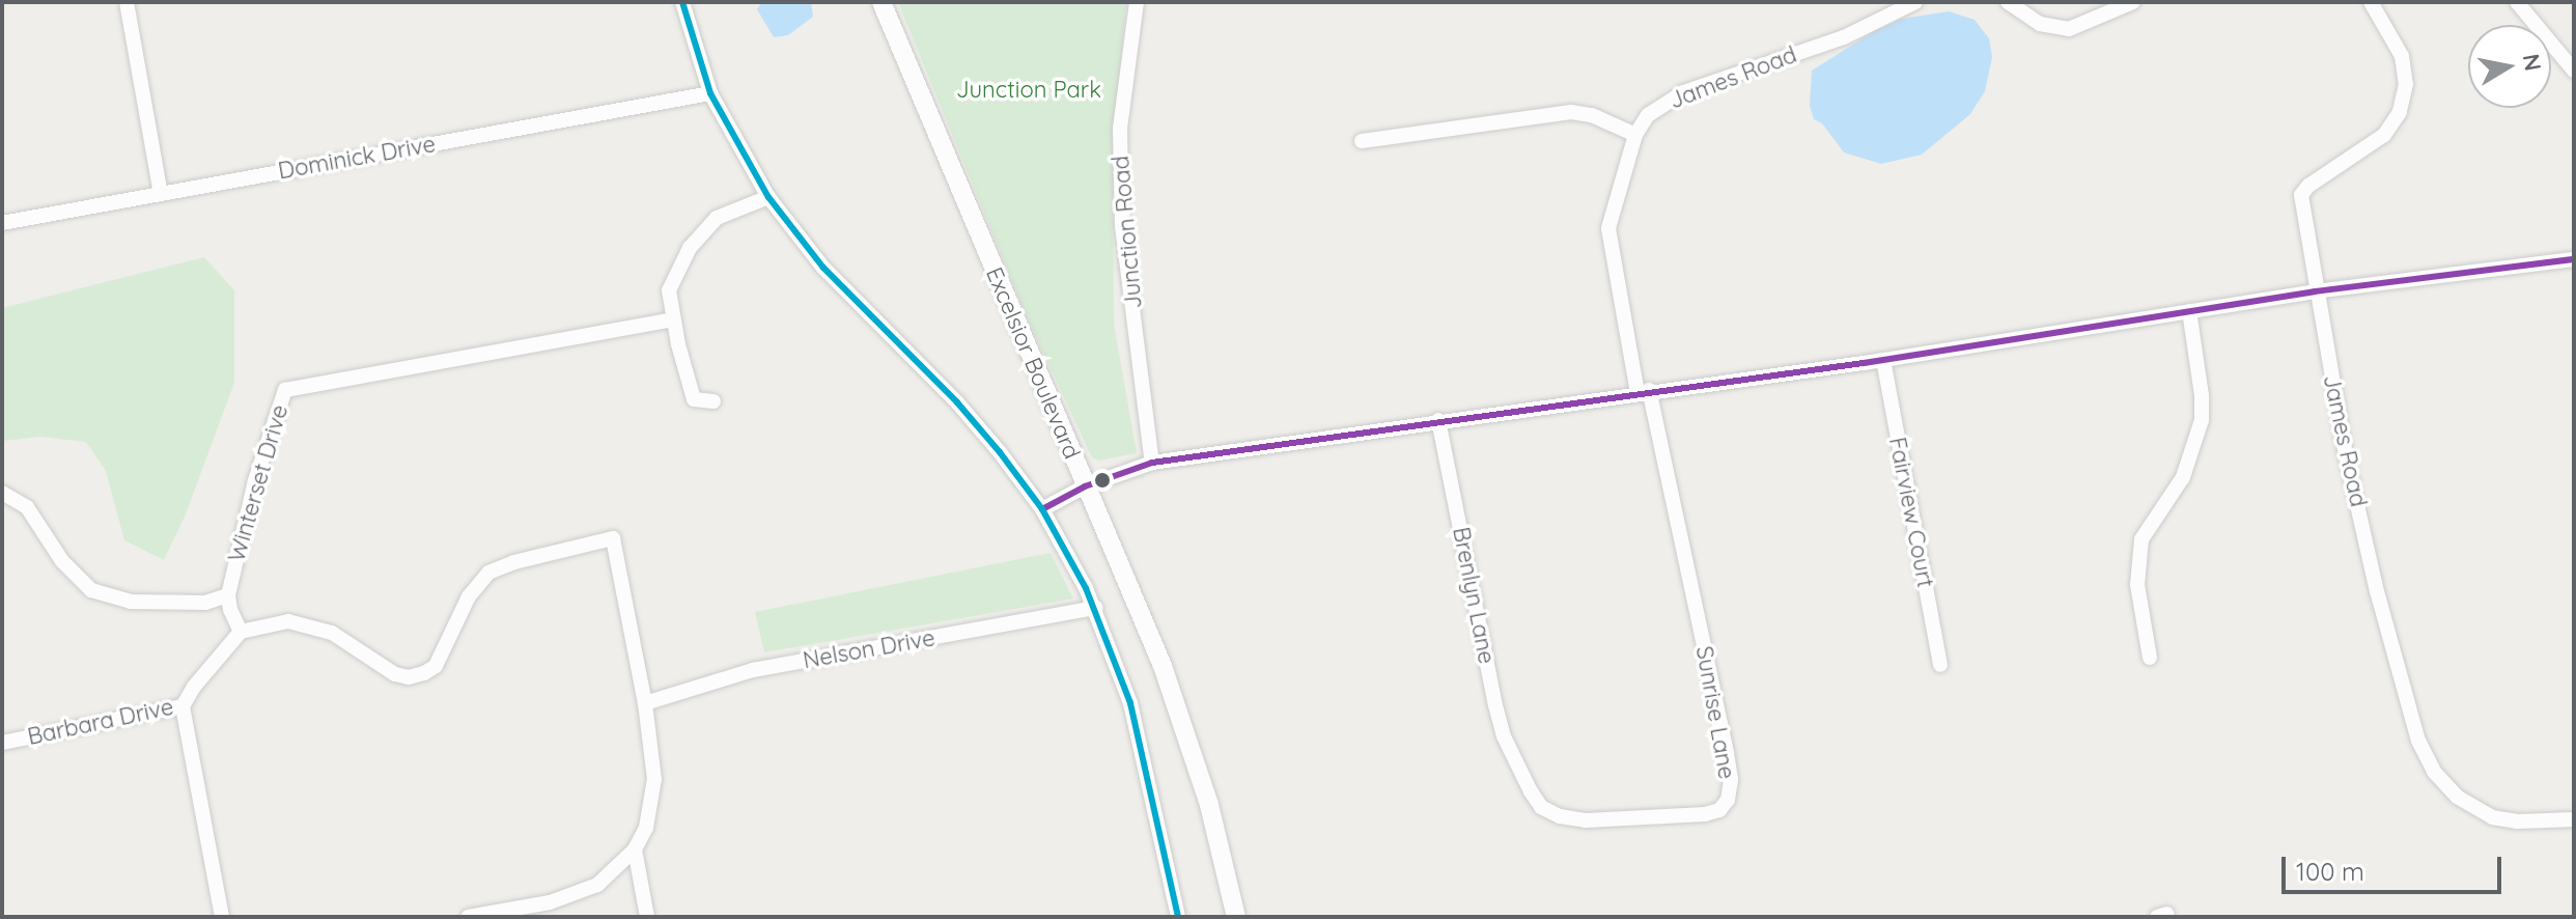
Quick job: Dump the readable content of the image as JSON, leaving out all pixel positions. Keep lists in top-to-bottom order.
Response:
{
  "streets": {
    "main road": ["Excelsior Boulevard"],
    "street": [
      "James Road",
      "Dominick Drive",
      "Junction Road",
      "Winterset Drive",
      "Fairview Court",
      "Brenlyn Lane",
      "Nelson Drive",
      "Sunrise Lane",
      "Barbara Drive"
    ]
  },
  "crossings": [
    ["James Road", "Sunrise Lane"],
    ["Brenlyn Lane", "Sunrise Lane"]
  ],
  "parks": ["Junction Park"],
  "scale_bar": "100 m",
  "north": "right"
}
